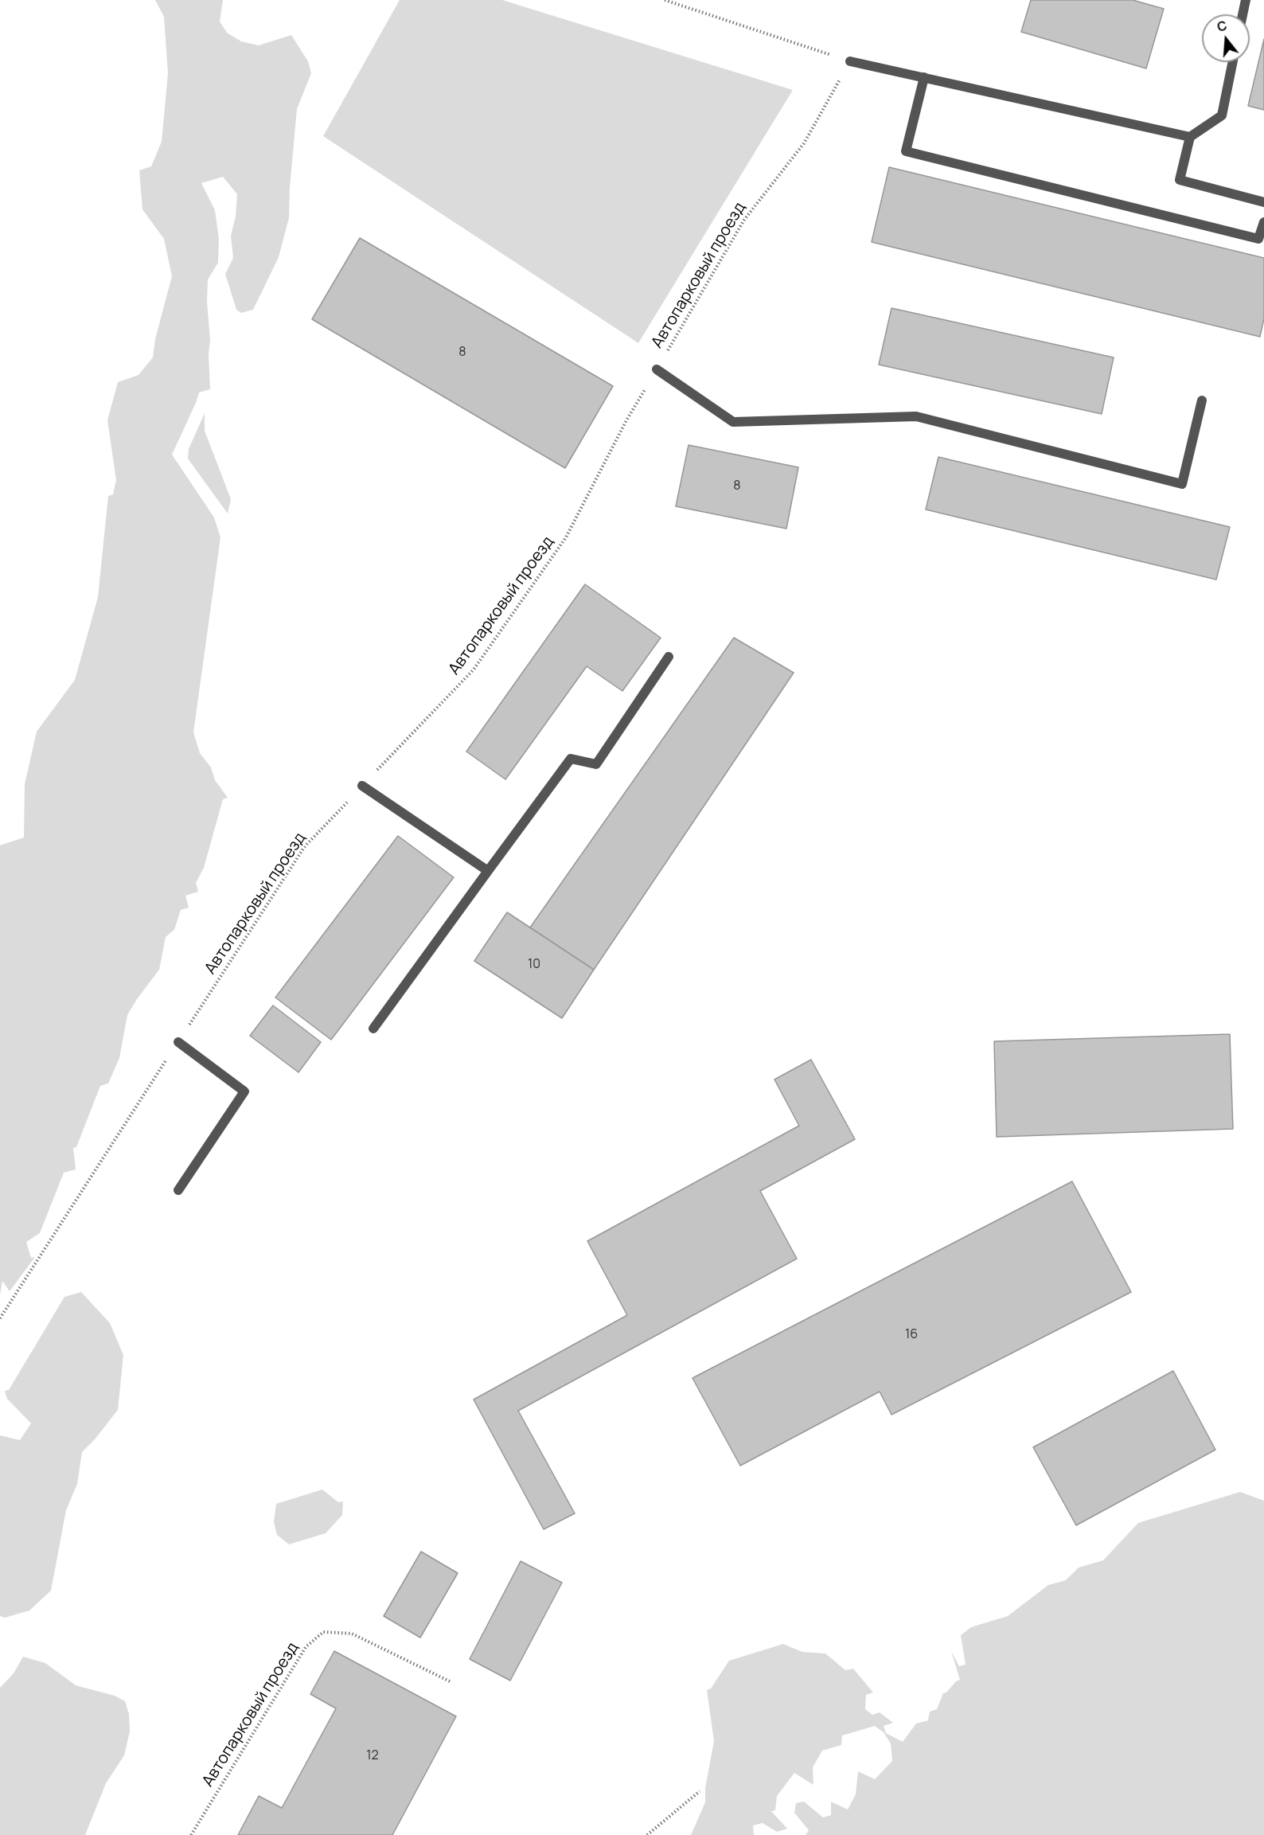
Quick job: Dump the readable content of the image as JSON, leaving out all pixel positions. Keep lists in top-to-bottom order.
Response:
{
  "streets": {
    "path": ["Автопарковый проезд"]
  },
  "house_numbers": [
    "8",
    "8",
    "10",
    "16",
    "12"
  ],
  "north": "top"
}
